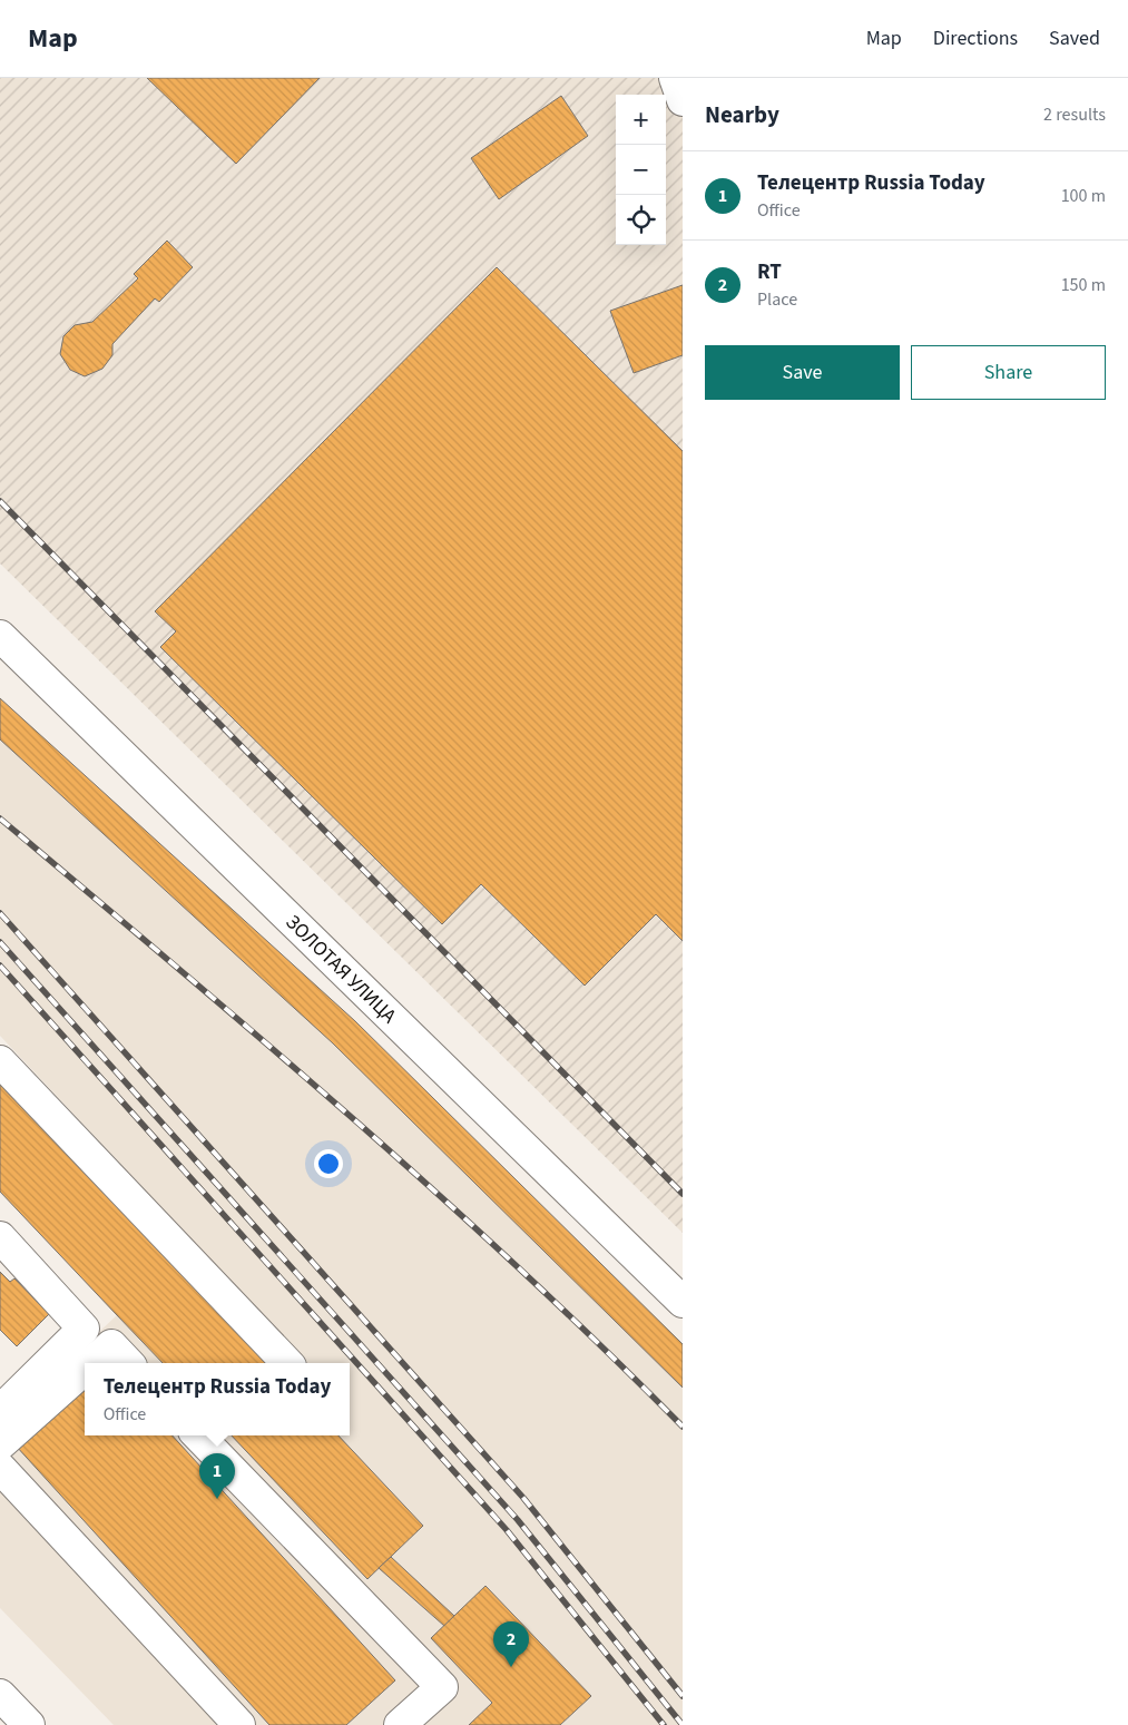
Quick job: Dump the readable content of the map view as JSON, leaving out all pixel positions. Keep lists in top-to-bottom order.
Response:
{
  "streets": {
    "street": ["ЗОЛОТАЯ УЛИЦА"]
  },
  "page": {
    "header": "Map",
    "nav": ["Map", "Directions", "Saved"],
    "heading": ["Nearby", "2 results"],
    "map_buttons": ["+", "−"],
    "list": [
      {
        "mark": "1",
        "name": "Телецентр Russia Today",
        "note": "Office",
        "value": "100 m"
      },
      {
        "mark": "2",
        "name": "RT",
        "note": "Place",
        "value": "150 m"
      }
    ],
    "buttons": ["Save", "Share"],
    "popup": ["Телецентр Russia Today", "Office"],
    "pins": ["1", "2"]
  }
}
